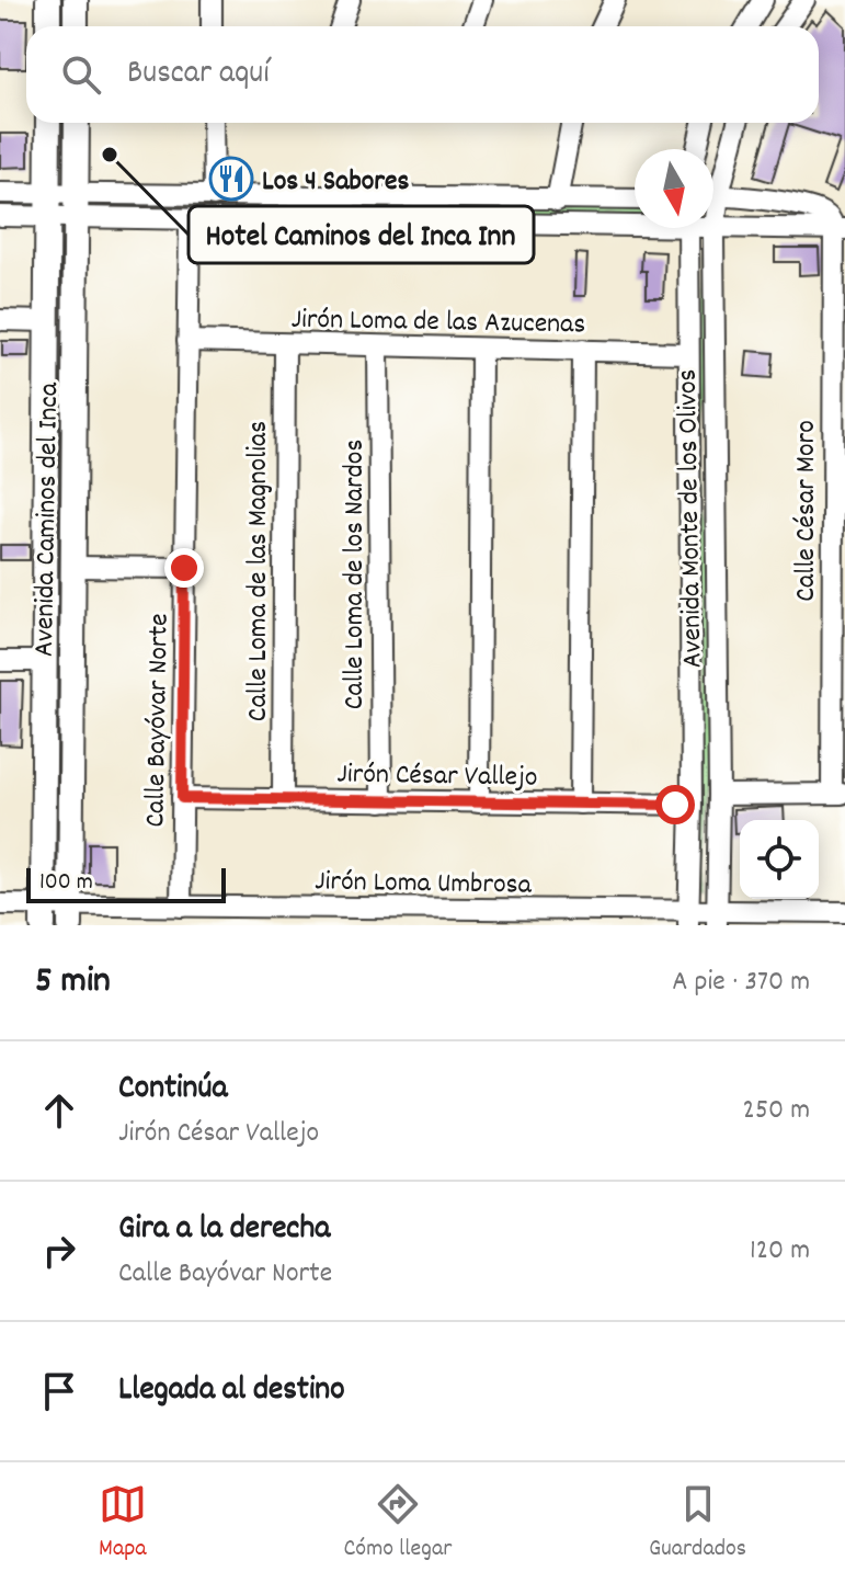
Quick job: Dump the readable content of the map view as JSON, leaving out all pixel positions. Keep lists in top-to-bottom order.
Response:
{
  "streets": {
    "main road": ["Avenida Caminos del Inca"],
    "street": [
      "Jirón Loma de las Azucenas",
      "Calle César Moro",
      "Avenida Monte de los Olivos",
      "Calle Loma de las Magnolias",
      "Calle Loma de los Nardos",
      "Calle Bayóvar Norte",
      "Jirón César Vallejo",
      "Jirón Loma Umbrosa"
    ]
  },
  "crossings": [
    ["Jirón Loma de las Azucenas", "Avenida Monte de los Olivos"],
    ["Jirón Loma de las Azucenas", "Calle Loma de las Magnolias"],
    ["Jirón Loma de las Azucenas", "Calle Loma de los Nardos"],
    ["Jirón Loma de las Azucenas", "Calle Bayóvar Norte"],
    ["Avenida Monte de los Olivos", "Jirón César Vallejo"],
    ["Avenida Monte de los Olivos", "Jirón Loma Umbrosa"],
    ["Avenida Caminos del Inca", "Jirón Loma Umbrosa"],
    ["Calle Loma de las Magnolias", "Jirón César Vallejo"],
    ["Calle Loma de los Nardos", "Jirón César Vallejo"],
    ["Calle Bayóvar Norte", "Jirón César Vallejo"],
    ["Calle Bayóvar Norte", "Jirón Loma Umbrosa"]
  ],
  "places": {
    "other": ["Hotel Caminos del Inca Inn"],
    "restaurant": ["Los 4 Sabores"]
  },
  "scale_bar": "100 m",
  "north": "bottom",
  "page": {
    "search": "Buscar aquí",
    "scale": "100 m",
    "heading": ["5 min", "A pie · 370 m"],
    "list": [
      ["Continúa", "Jirón César Vallejo", "250 m"],
      ["Gira a la derecha", "Calle Bayóvar Norte", "120 m"],
      "Llegada al destino"
    ],
    "nav": ["Mapa", "Cómo llegar", "Guardados"]
  }
}
